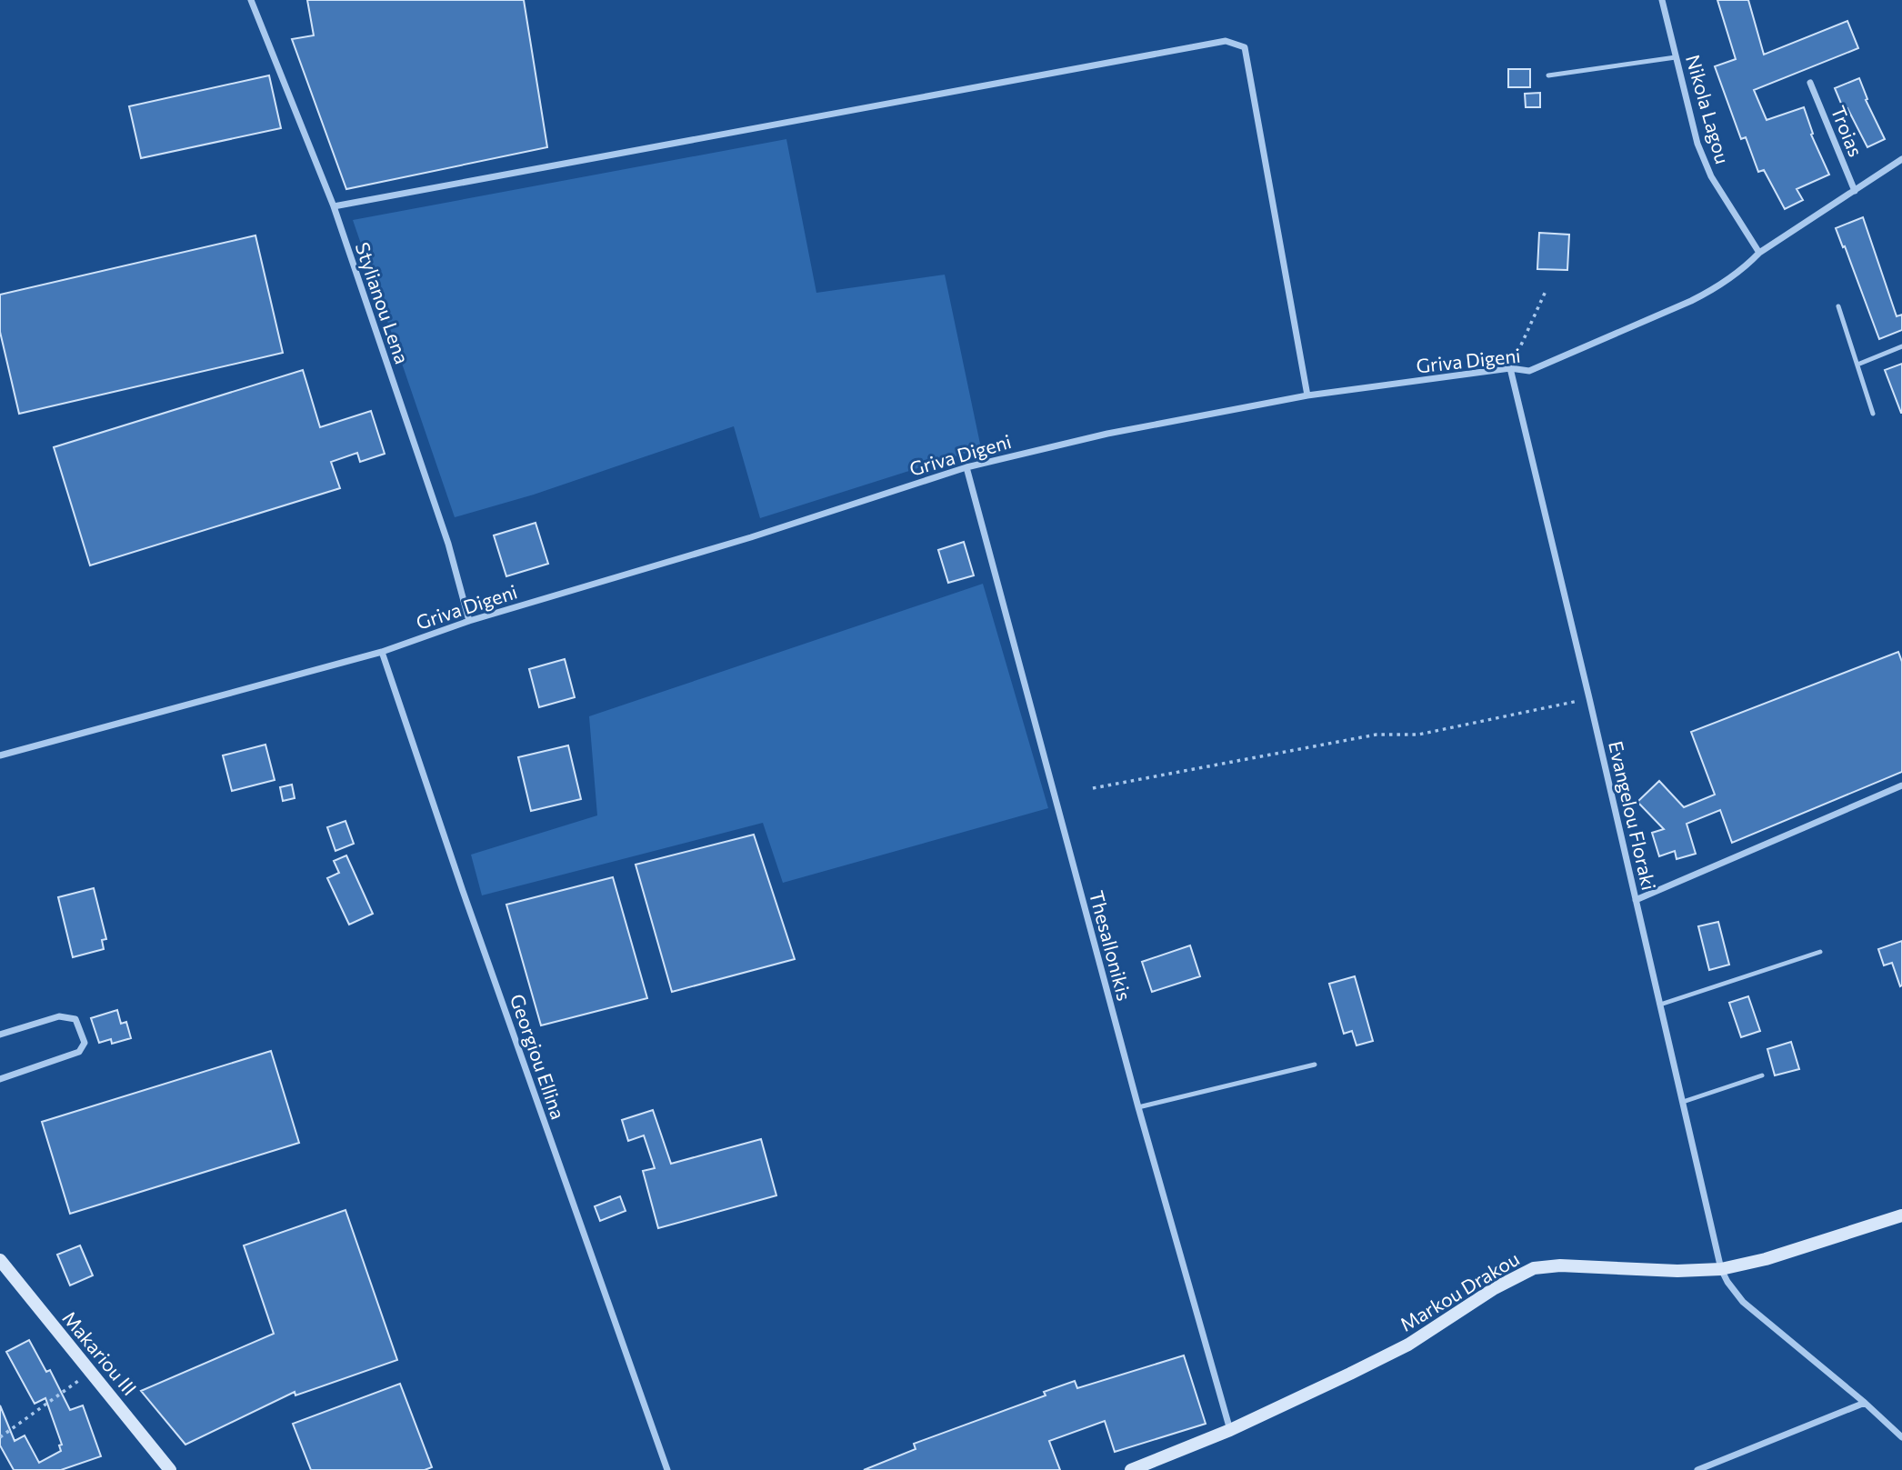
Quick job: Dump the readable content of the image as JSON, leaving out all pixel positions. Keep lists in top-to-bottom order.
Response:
{
  "streets": {
    "street": [
      "Nikola Lagou",
      "Troias",
      "Stylianou Lena",
      "Griva Digeni",
      "Evangelou Floraki",
      "Thesallonikis",
      "Georgiou Ellina",
      "Markou Drakou",
      "Makariou III"
    ]
  },
  "crossings": [
    ["Nikola Lagou", "Griva Digeni"],
    ["Troias", "Griva Digeni"],
    ["Stylianou Lena", "Griva Digeni"],
    ["Griva Digeni", "Evangelou Floraki"],
    ["Griva Digeni", "Thesallonikis"],
    ["Griva Digeni", "Georgiou Ellina"],
    ["Evangelou Floraki", "Markou Drakou"],
    ["Thesallonikis", "Markou Drakou"]
  ]
}
